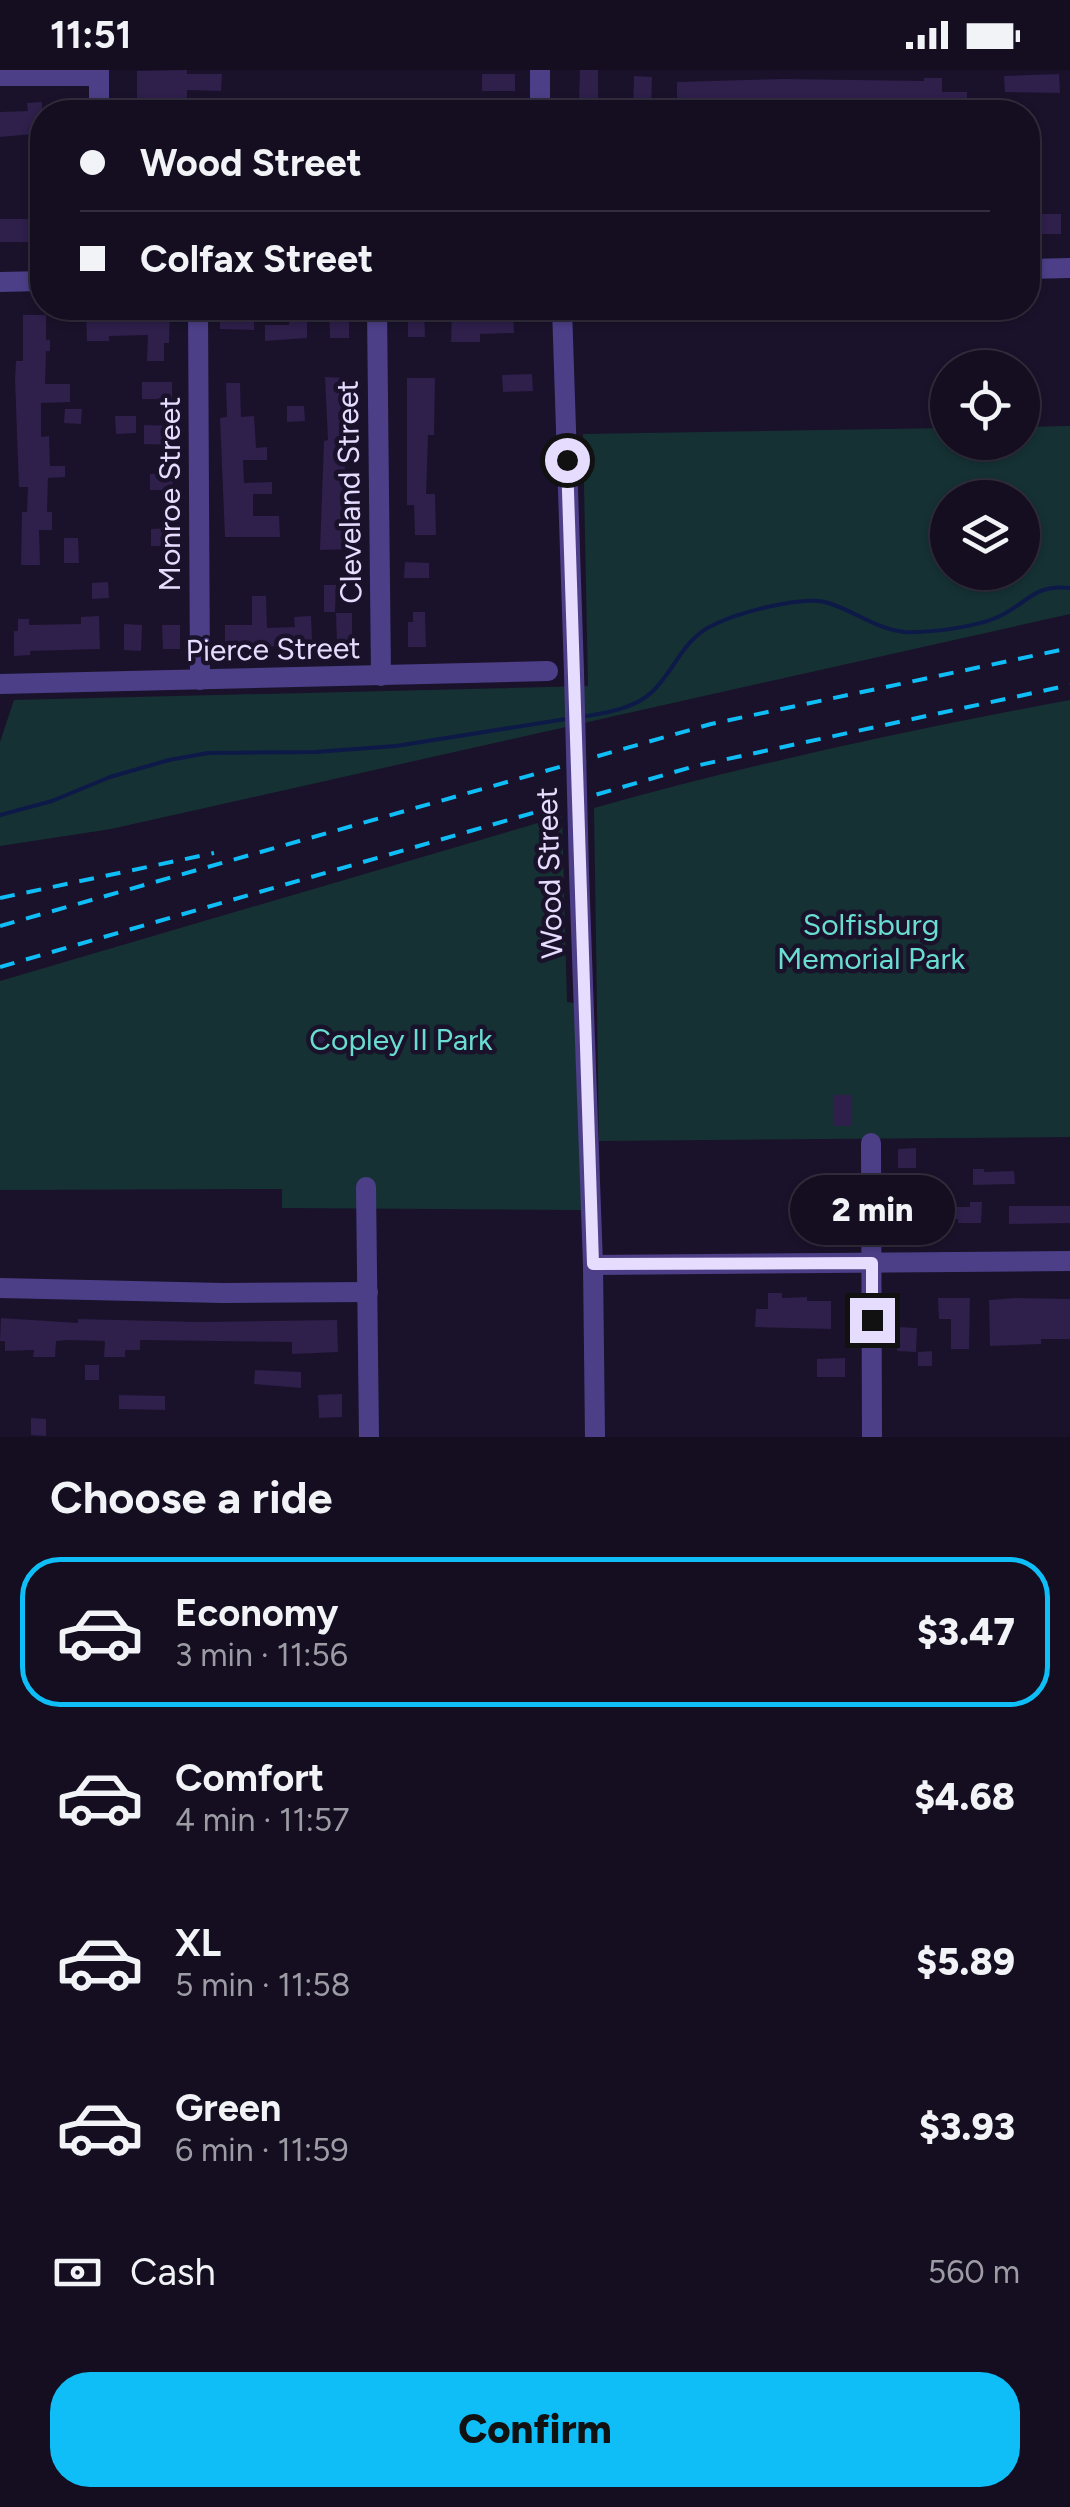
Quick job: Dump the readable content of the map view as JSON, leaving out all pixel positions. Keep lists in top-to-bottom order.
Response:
{
  "streets": {
    "street": [
      "Cleveland Street",
      "Monroe Street",
      "Pierce Street",
      "Wood Street"
    ]
  },
  "crossings": [
    ["Cleveland Street", "Pierce Street"],
    ["Monroe Street", "Pierce Street"]
  ],
  "parks": ["Solfisburg Memorial Park", "Copley II Park"],
  "page": {
    "status": "11:51",
    "banner": ["Wood Street", "Colfax Street"],
    "bubble": "2 min",
    "heading": "Choose a ride",
    "list": [
      {
        "name": "Economy",
        "note": "3 min · 11:56",
        "value": "$3.47"
      },
      {
        "name": "Comfort",
        "note": "4 min · 11:57",
        "value": "$4.68"
      },
      {
        "name": "XL",
        "note": "5 min · 11:58",
        "value": "$5.89"
      },
      {
        "name": "Green",
        "note": "6 min · 11:59",
        "value": "$3.93"
      }
    ],
    "pay": ["Cash", "560 m"],
    "buttons": "Confirm"
  }
}
